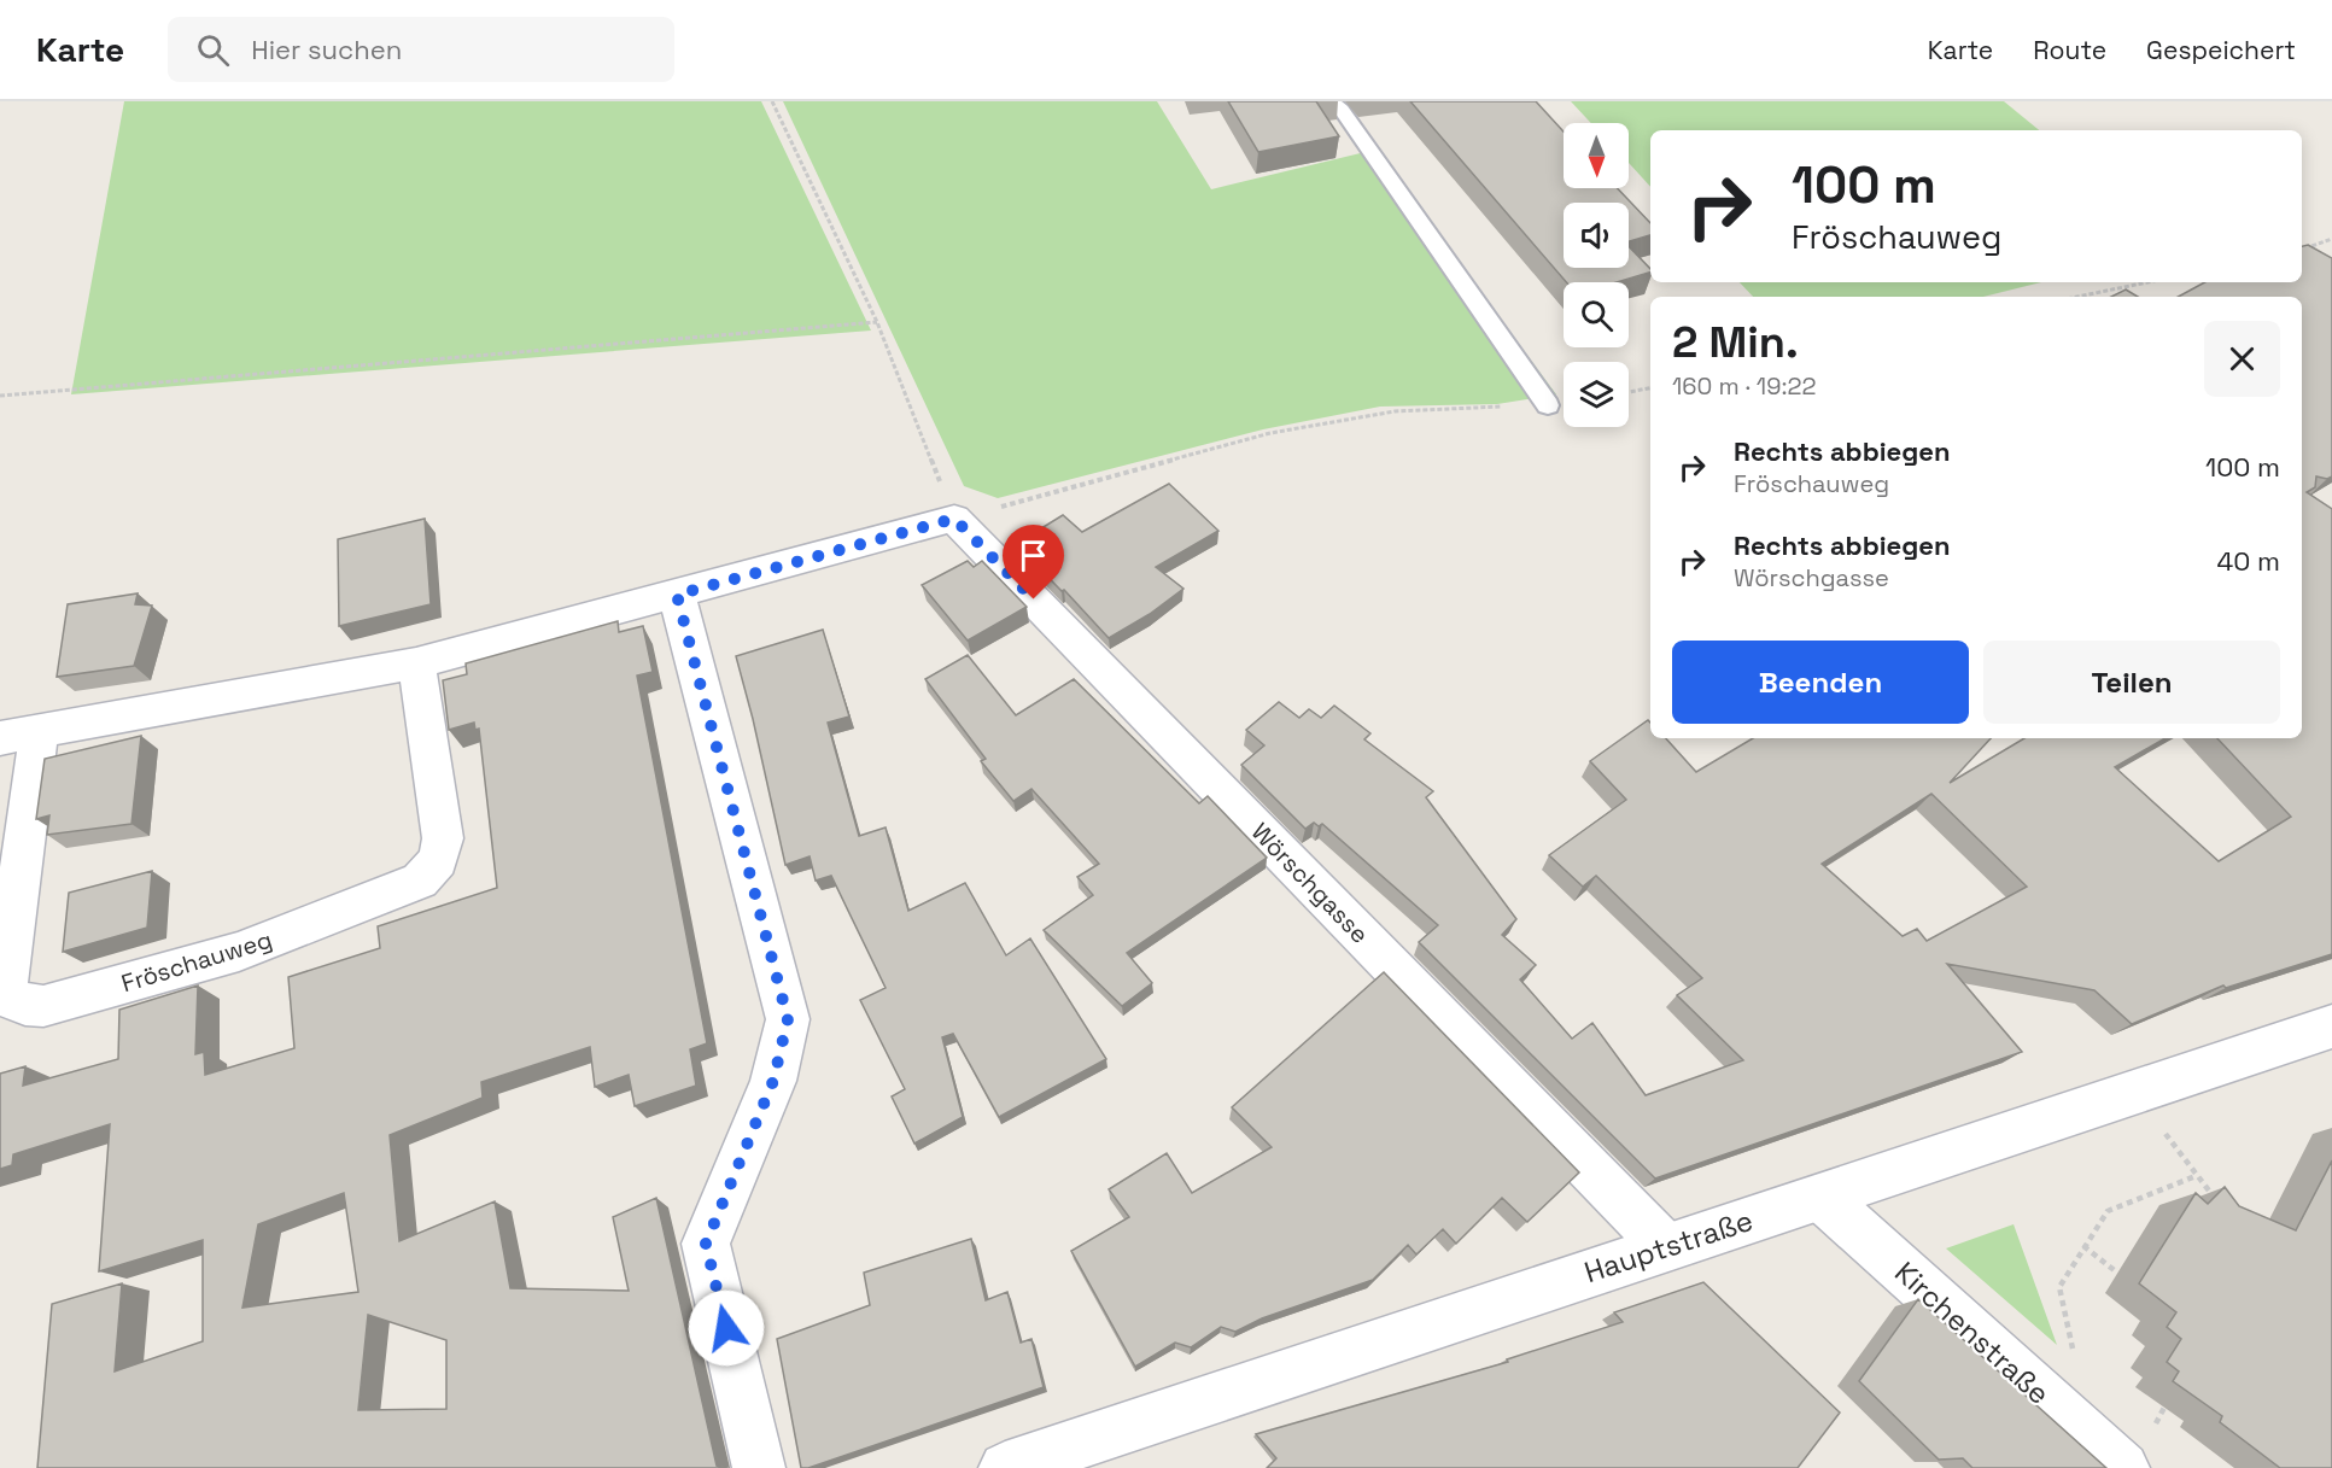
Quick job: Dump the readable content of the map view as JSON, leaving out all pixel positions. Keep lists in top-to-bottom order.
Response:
{
  "streets": {
    "street": [
      "Wörschgasse",
      "Fröschauweg",
      "Hauptstraße",
      "Kirchenstraße"
    ]
  },
  "crossings": [
    ["Wörschgasse", "Fröschauweg"],
    ["Wörschgasse", "Hauptstraße"],
    ["Hauptstraße", "Kirchenstraße"]
  ],
  "north": "bottom",
  "page": {
    "header": "Karte",
    "search": "Hier suchen",
    "nav": ["Karte", "Route", "Gespeichert"],
    "turn": ["100 m", "Fröschauweg"],
    "heading": ["2 Min.", "160 m · 19:22"],
    "list": [
      {
        "name": "Rechts abbiegen",
        "note": "Fröschauweg",
        "value": "100 m"
      },
      {
        "name": "Rechts abbiegen",
        "note": "Wörschgasse",
        "value": "40 m"
      }
    ],
    "buttons": ["Beenden", "Teilen"]
  }
}
